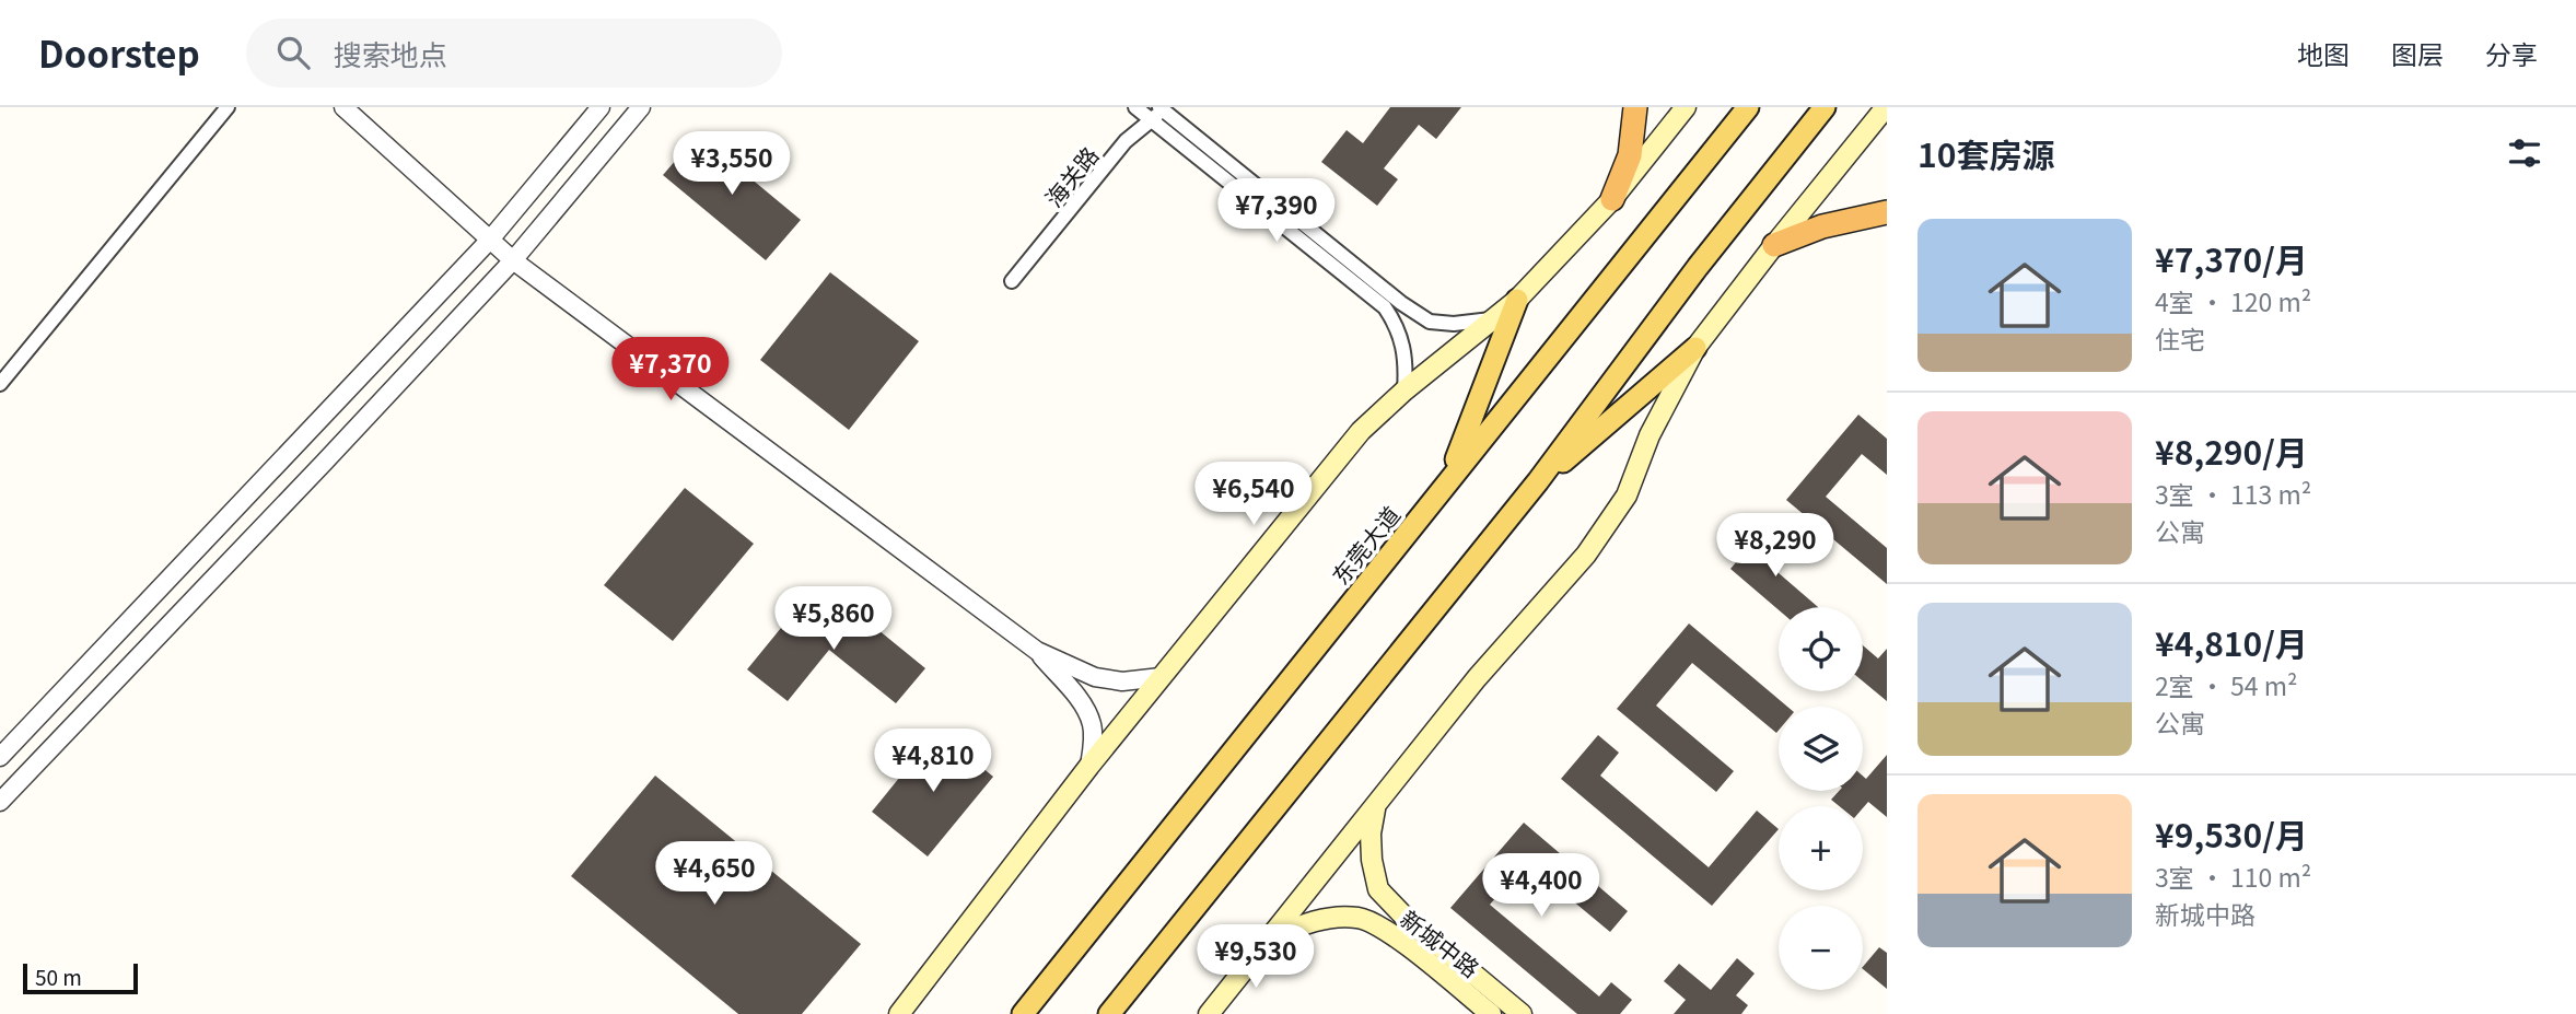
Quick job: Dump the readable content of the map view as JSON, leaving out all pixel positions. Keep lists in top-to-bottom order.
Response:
{
  "streets": {
    "main road": ["东莞大道", "新城中路"],
    "street": ["海关路"]
  },
  "scale_bar": "50 m",
  "page": {
    "header": "Doorstep",
    "search": "搜索地点",
    "nav": ["地图", "图层", "分享"],
    "heading": "10套房源",
    "price": [
      "¥3,550",
      "¥7,390",
      "¥7,370",
      "¥6,540",
      "¥8,290",
      "¥5,860",
      "¥4,810",
      "¥4,650",
      "¥4,400",
      "¥9,530"
    ],
    "list": [
      {
        "name": "¥7,370/月",
        "note": "4室 · 120 m² · 住宅"
      },
      {
        "name": "¥8,290/月",
        "note": "3室 · 113 m² · 公寓"
      },
      {
        "name": "¥4,810/月",
        "note": "2室 · 54 m² · 公寓"
      },
      {
        "name": "¥9,530/月",
        "note": "3室 · 110 m² · 新城中路"
      }
    ],
    "map_buttons": ["+", "−"],
    "scale": "50 m"
  }
}
